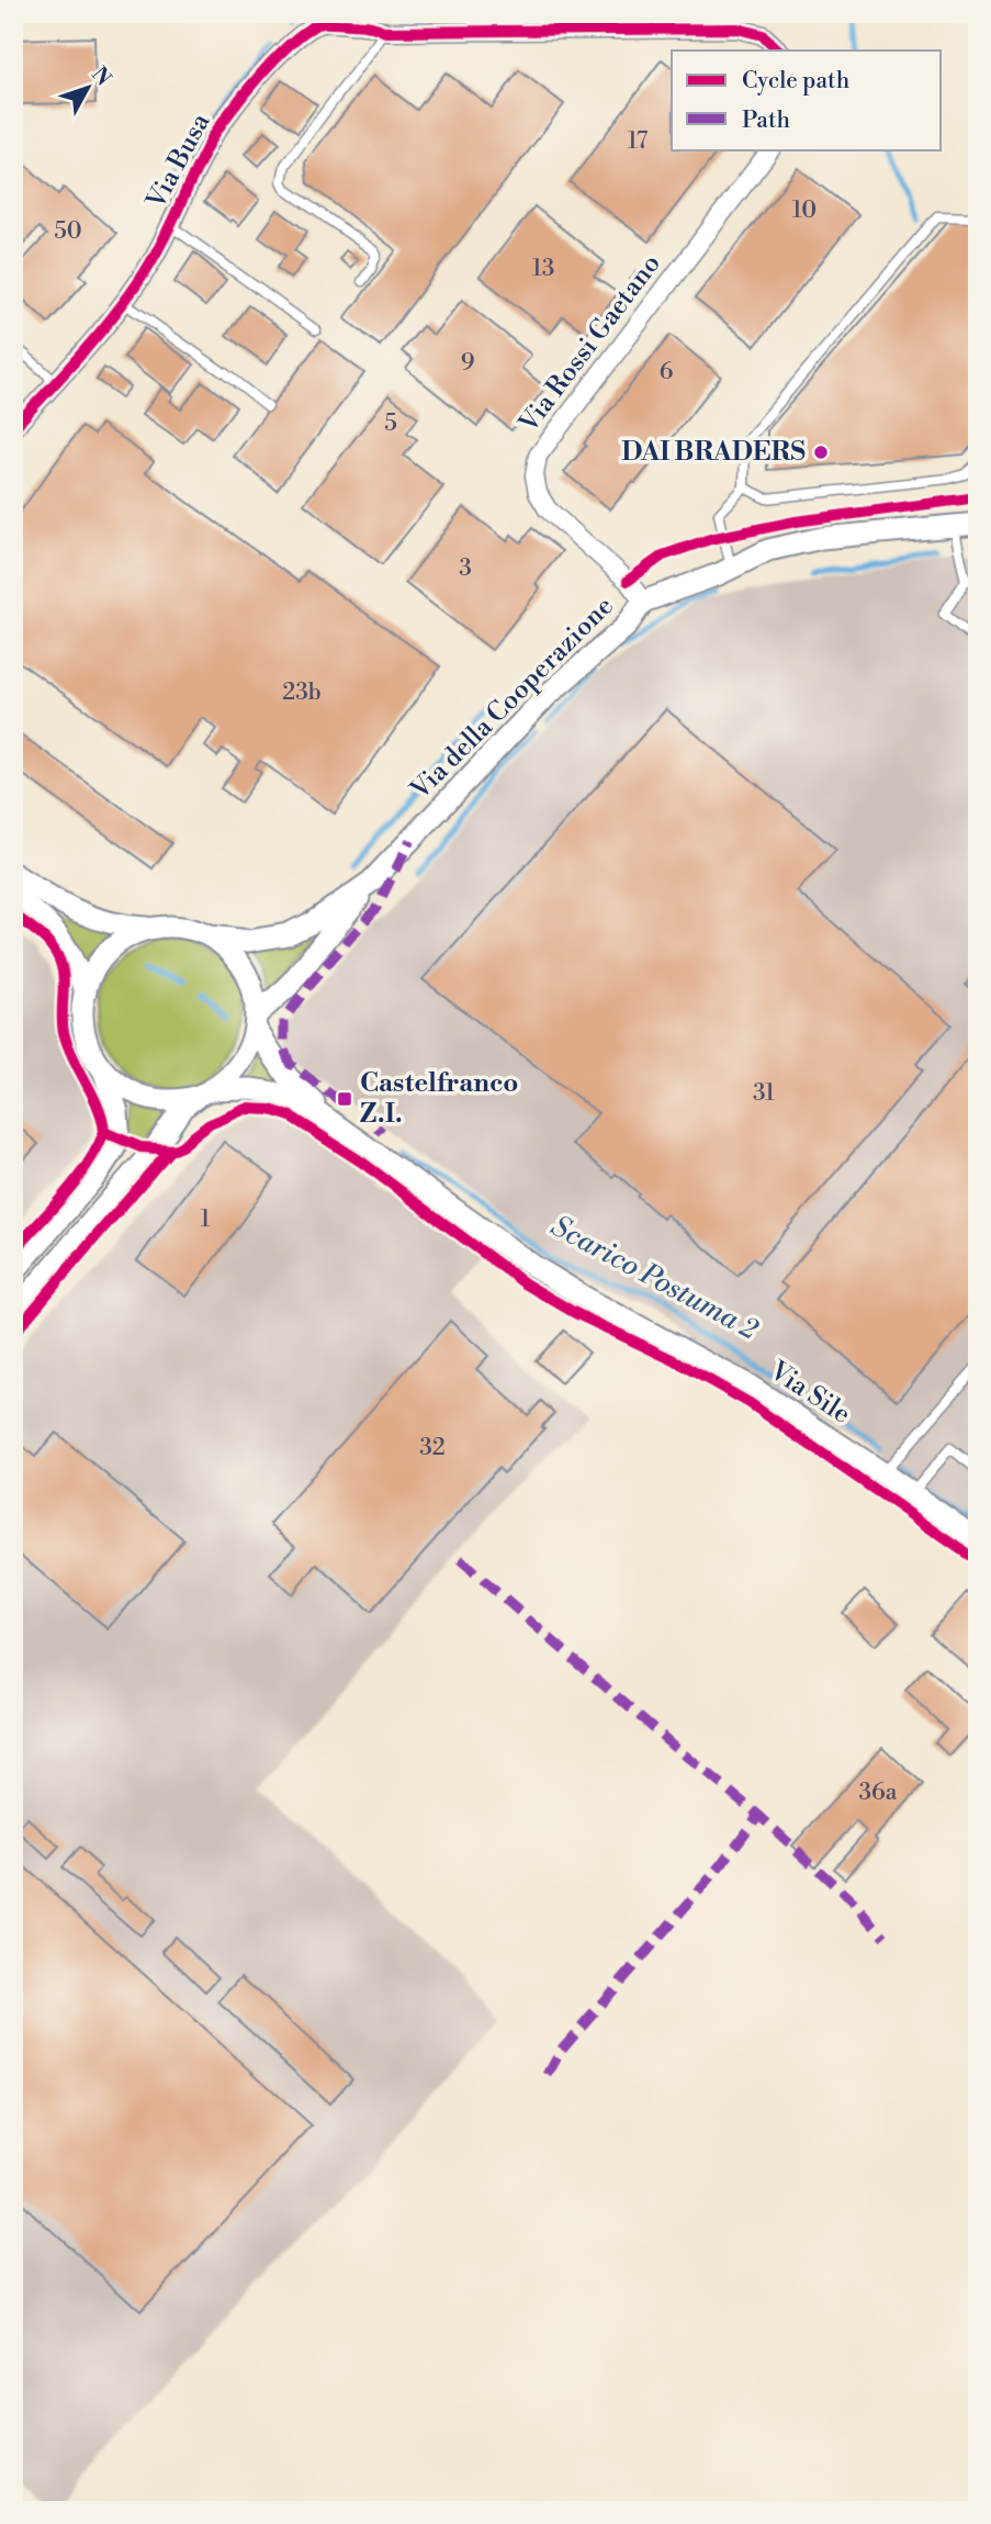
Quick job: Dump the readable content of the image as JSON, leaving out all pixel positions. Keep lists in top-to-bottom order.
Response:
{
  "streets": {
    "street": [
      "Via Busa",
      "Via Rossi Gaetano",
      "Via della Cooperazione",
      "Via Sile"
    ]
  },
  "crossings": [
    ["Via Rossi Gaetano", "Via della Cooperazione"],
    ["Via della Cooperazione", "Via Sile"]
  ],
  "water": ["Scarico Postuma 2"],
  "places": {
    "other": ["DAI BRADERS"],
    "transit": ["Castelfranco Z.I."]
  },
  "house_numbers": [
    "17",
    "10",
    "50",
    "13",
    "9",
    "6",
    "5",
    "3",
    "23b",
    "31",
    "1",
    "32",
    "36a"
  ],
  "legend": ["Cycle path", "Path"],
  "north": "top right"
}
